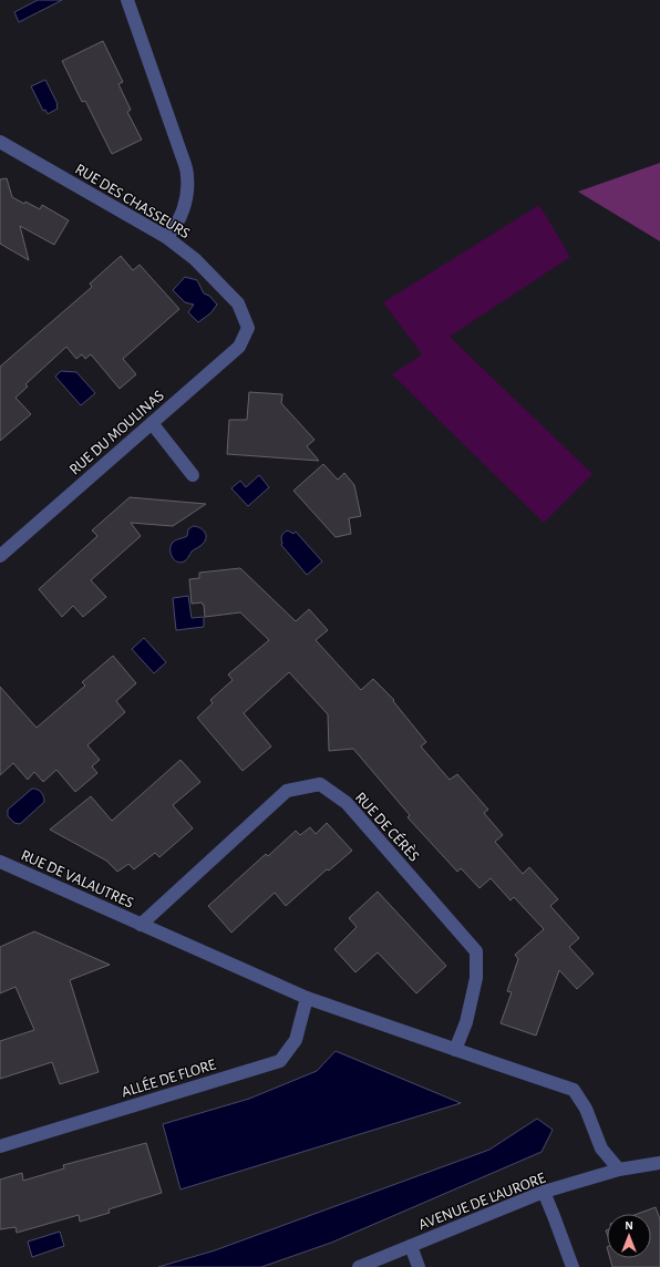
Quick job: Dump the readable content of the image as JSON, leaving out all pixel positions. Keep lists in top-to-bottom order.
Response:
{
  "streets": {
    "street": [
      "RUE DES CHASSEURS",
      "RUE DU MOULINAS",
      "RUE DE CÉRÈS",
      "RUE DE VALAUTRES",
      "ALLÉE DE FLORE",
      "AVENUE DE L'AURORE"
    ]
  },
  "crossings": [
    ["RUE DES CHASSEURS", "RUE DU MOULINAS"],
    ["RUE DE CÉRÈS", "RUE DE VALAUTRES"],
    ["RUE DE VALAUTRES", "ALLÉE DE FLORE"],
    ["RUE DE VALAUTRES", "AVENUE DE L'AURORE"]
  ],
  "north": "top"
}
